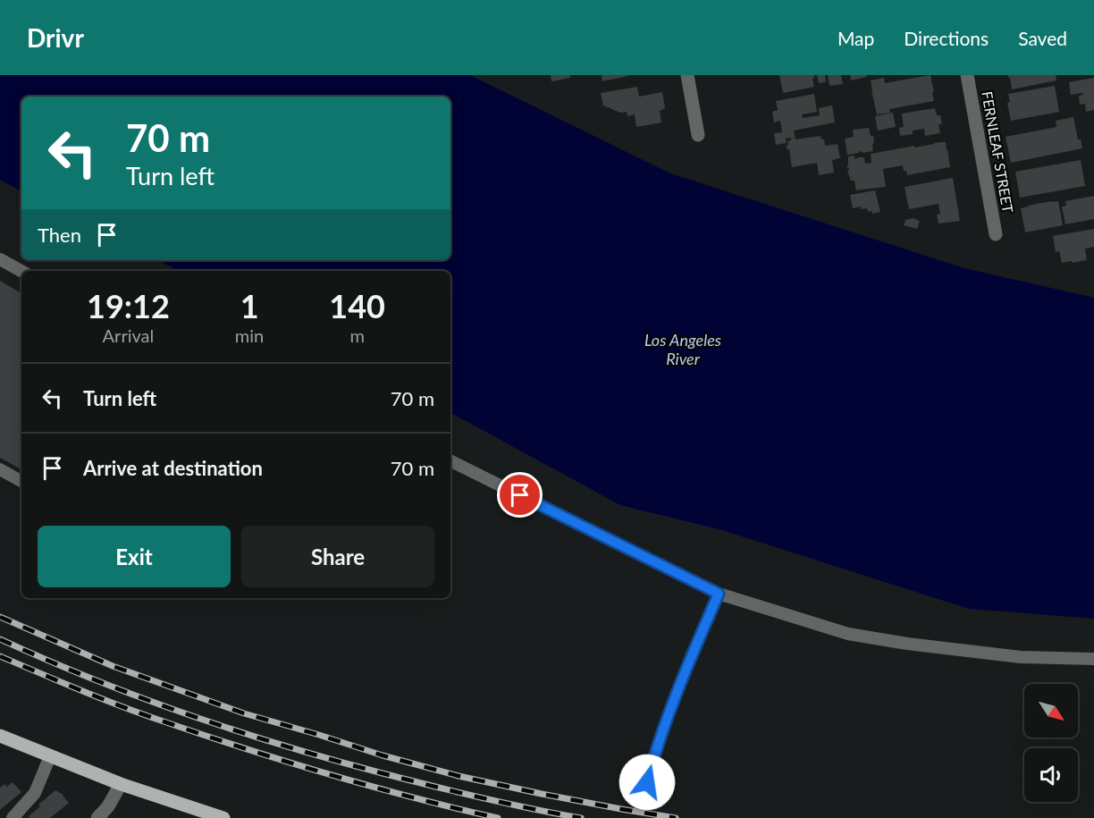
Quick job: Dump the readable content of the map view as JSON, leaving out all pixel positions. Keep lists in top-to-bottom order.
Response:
{
  "streets": {
    "street": ["FERNLEAF STREET"]
  },
  "water": ["Los Angeles River"],
  "north": "bottom right",
  "page": {
    "header": "Drivr",
    "nav": ["Map", "Directions", "Saved"],
    "turn": ["70 m", "Turn left"],
    "then": "Then",
    "eta": [
      "19:12",
      "Arrival",
      "1",
      "min",
      "140",
      "m"
    ],
    "list": [
      {
        "name": "Turn left",
        "value": "70 m"
      },
      {
        "name": "Arrive at destination",
        "value": "70 m"
      }
    ],
    "buttons": ["Exit", "Share"]
  }
}
